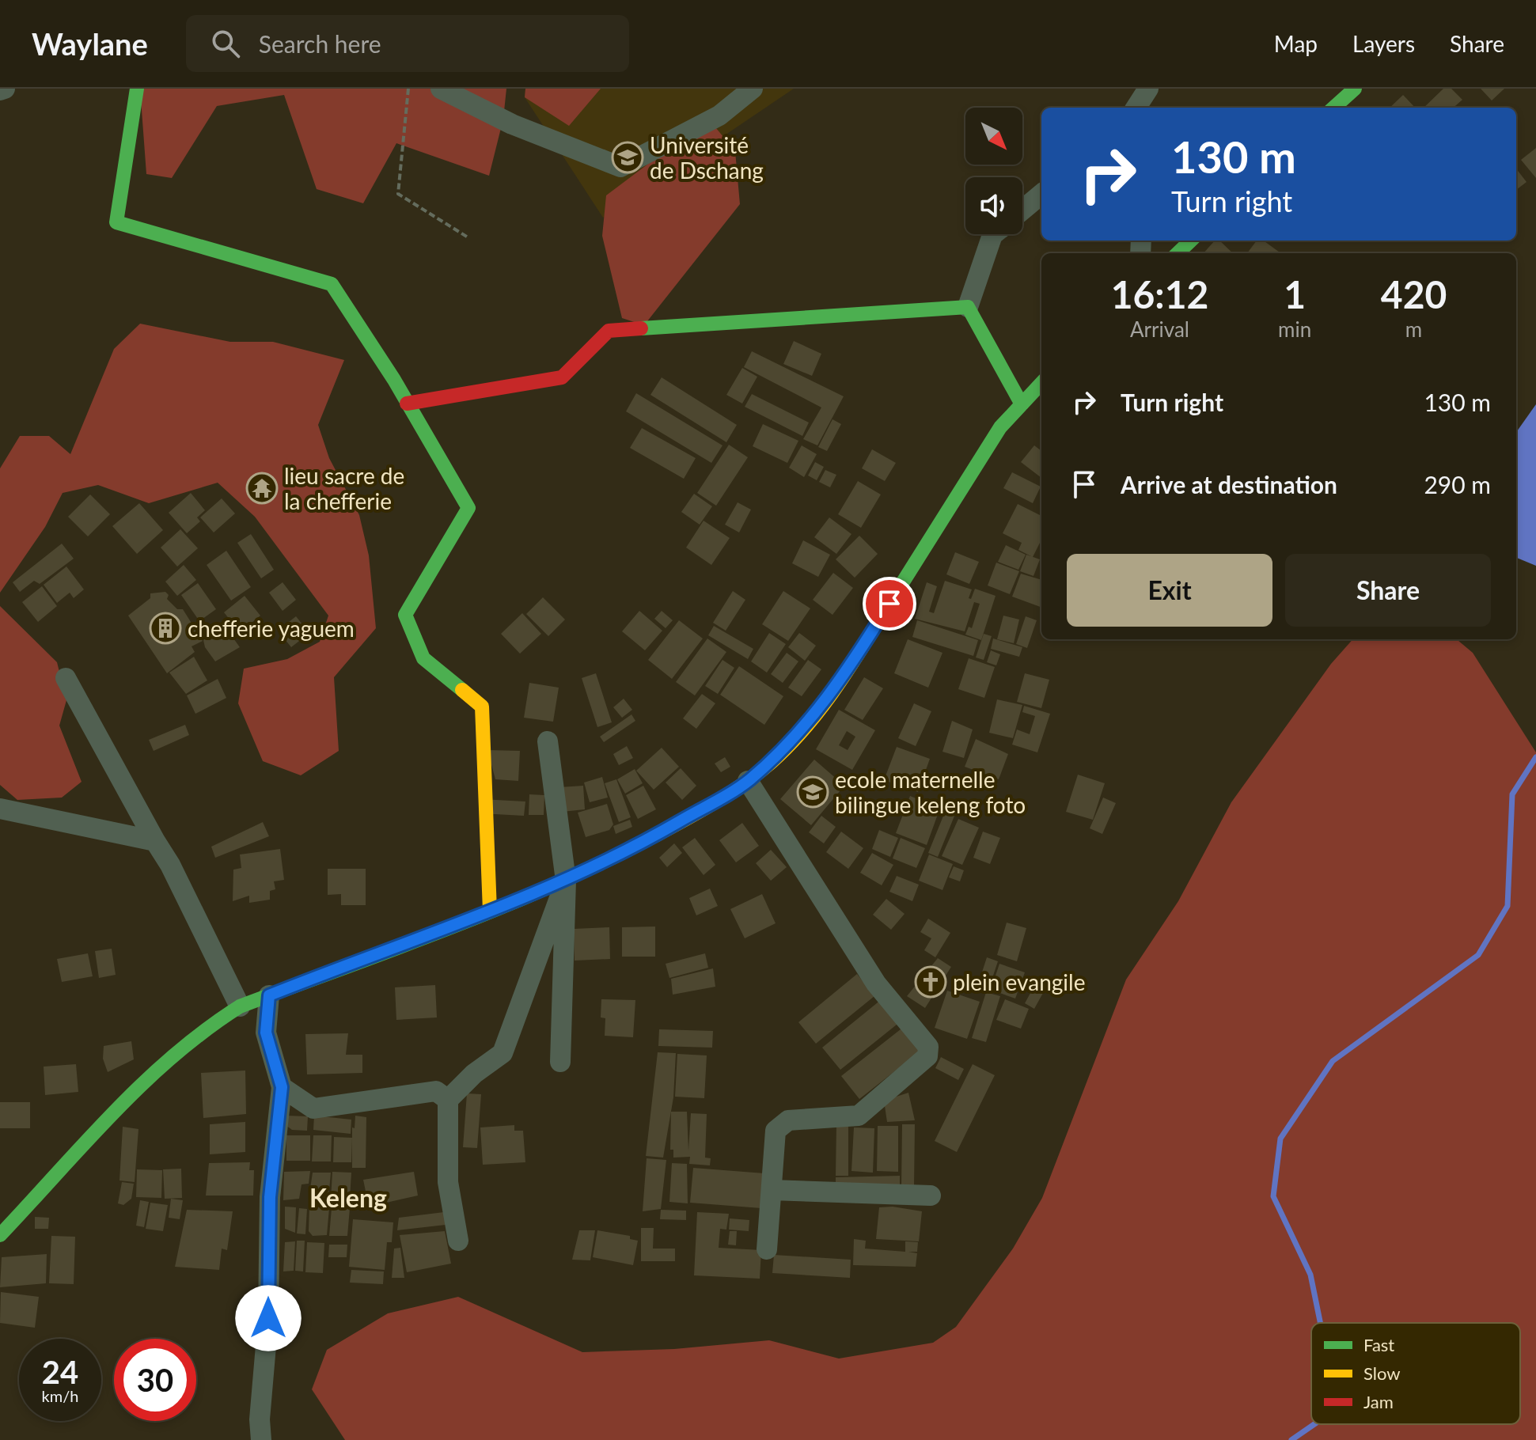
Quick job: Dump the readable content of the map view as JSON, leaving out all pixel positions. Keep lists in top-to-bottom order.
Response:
{
  "districts": ["Keleng"],
  "places": {
    "school or university": ["Université de Dschang", "ecole maternelle bilingue keleng foto"],
    "temple": ["lieu sacre de la chefferie"],
    "building": ["chefferie yaguem"],
    "church": ["plein evangile"]
  },
  "legend": ["Fast", "Slow", "Jam"],
  "north": "bottom right",
  "page": {
    "header": "Waylane",
    "search": "Search here",
    "nav": ["Map", "Layers", "Share"],
    "turn": ["130 m", "Turn right"],
    "eta": [
      "16:12",
      "Arrival",
      "1",
      "min",
      "420",
      "m"
    ],
    "list": [
      {
        "name": "Turn right",
        "value": "130 m"
      },
      {
        "name": "Arrive at destination",
        "value": "290 m"
      }
    ],
    "buttons": ["Exit", "Share"],
    "speed": "24 km/h",
    "limit": "30"
  }
}
